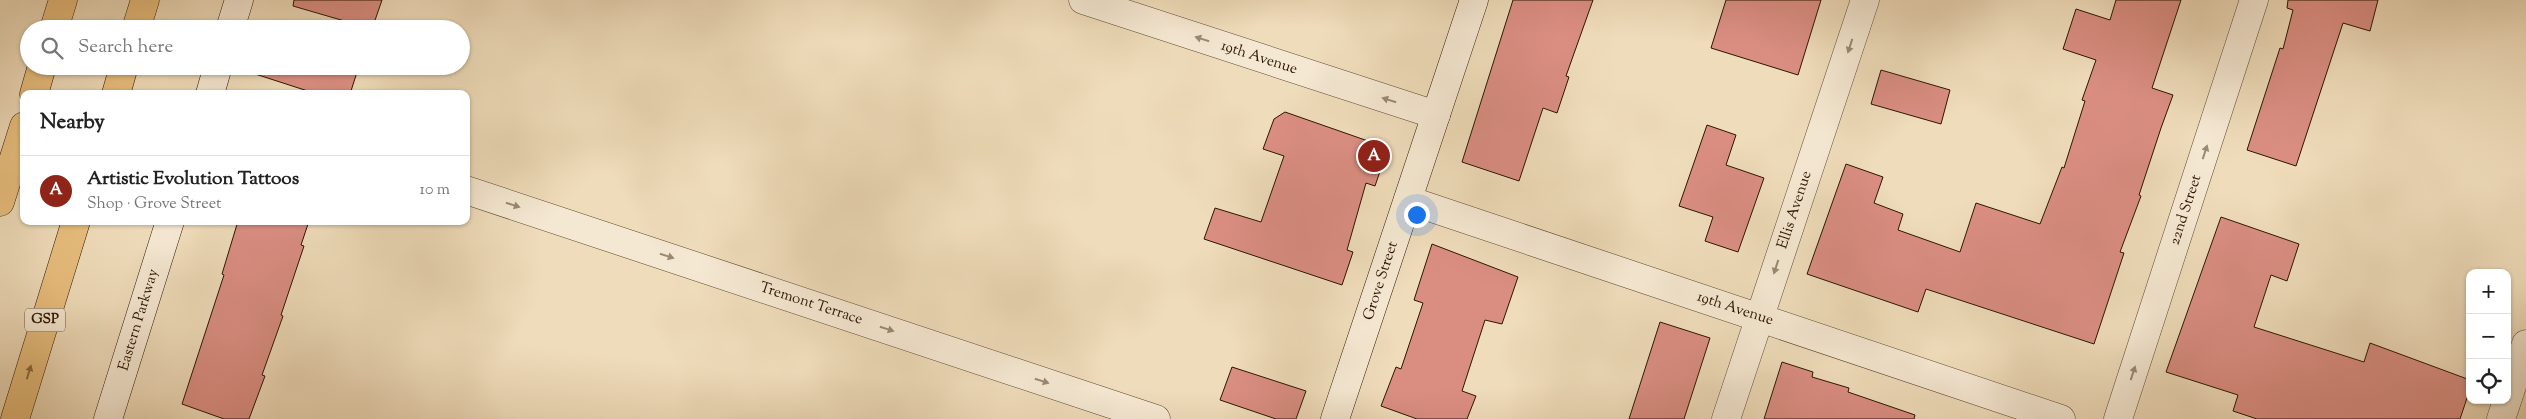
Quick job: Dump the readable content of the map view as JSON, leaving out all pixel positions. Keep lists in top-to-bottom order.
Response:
{
  "streets": {
    "highway": ["GSP"],
    "street": [
      "19th Avenue",
      "Ellis Avenue",
      "22nd Street",
      "Grove Street",
      "Tremont Terrace",
      "Eastern Parkway"
    ]
  },
  "crossings": [
    ["19th Avenue", "Ellis Avenue"],
    ["19th Avenue", "Grove Street"]
  ],
  "one_way": [
    "19th Avenue",
    "Ellis Avenue",
    "22nd Street",
    "Tremont Terrace"
  ],
  "page": {
    "search": "Search here",
    "heading": "Nearby",
    "pins": "A",
    "list": [
      {
        "mark": "A",
        "name": "Artistic Evolution Tattoos",
        "note": "Shop · Grove Street",
        "value": "10 m"
      }
    ],
    "map_buttons": ["+", "−"]
  }
}
